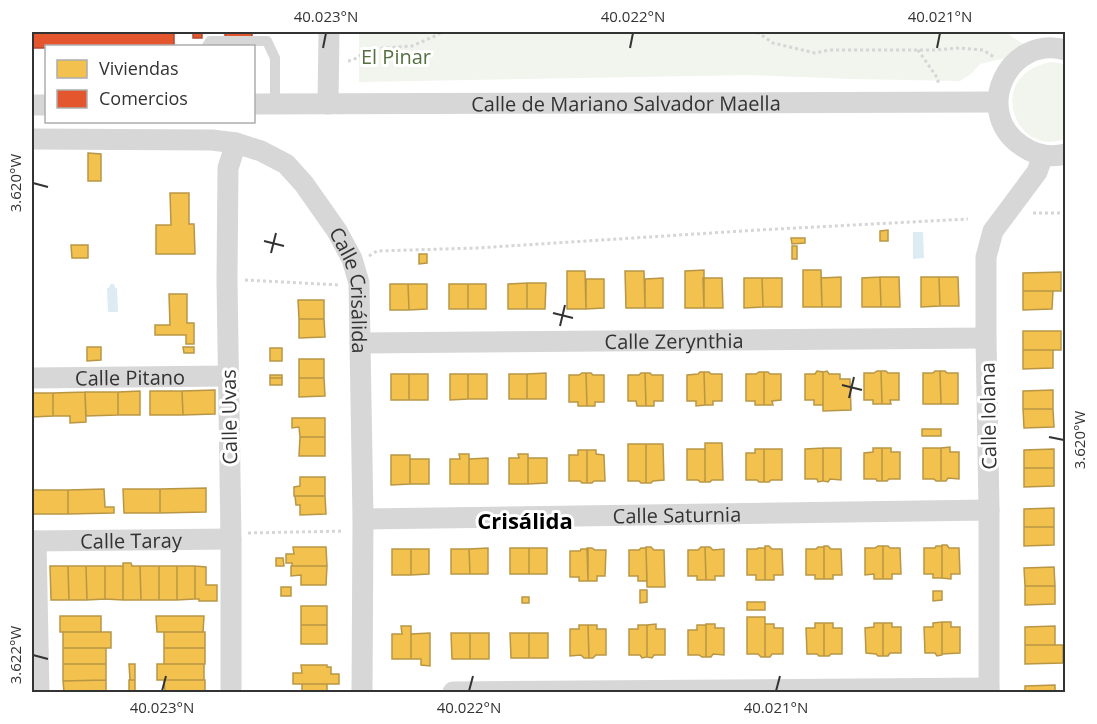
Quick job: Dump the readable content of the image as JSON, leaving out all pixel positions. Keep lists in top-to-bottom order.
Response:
{
  "streets": {
    "street": [
      "Calle de Mariano Salvador Maella",
      "Calle Crisálida",
      "Calle Zerynthia",
      "Calle Pitano",
      "Calle Iolana",
      "Calle Uvas",
      "Calle Saturnia",
      "Calle Taray"
    ]
  },
  "crossings": [
    ["Calle Crisálida", "Calle Zerynthia"],
    ["Calle Crisálida", "Calle Uvas"],
    ["Calle Crisálida", "Calle Saturnia"],
    ["Calle Zerynthia", "Calle Iolana"],
    ["Calle Pitano", "Calle Uvas"],
    ["Calle Iolana", "Calle Saturnia"],
    ["Calle Uvas", "Calle Taray"]
  ],
  "districts": ["Crisálida"],
  "parks": ["El Pinar"],
  "legend": ["Viviendas", "Comercios"],
  "coordinates": [
    "40.023°N",
    "40.022°N",
    "40.021°N",
    "3.620°W",
    "3.622°W"
  ]
}
